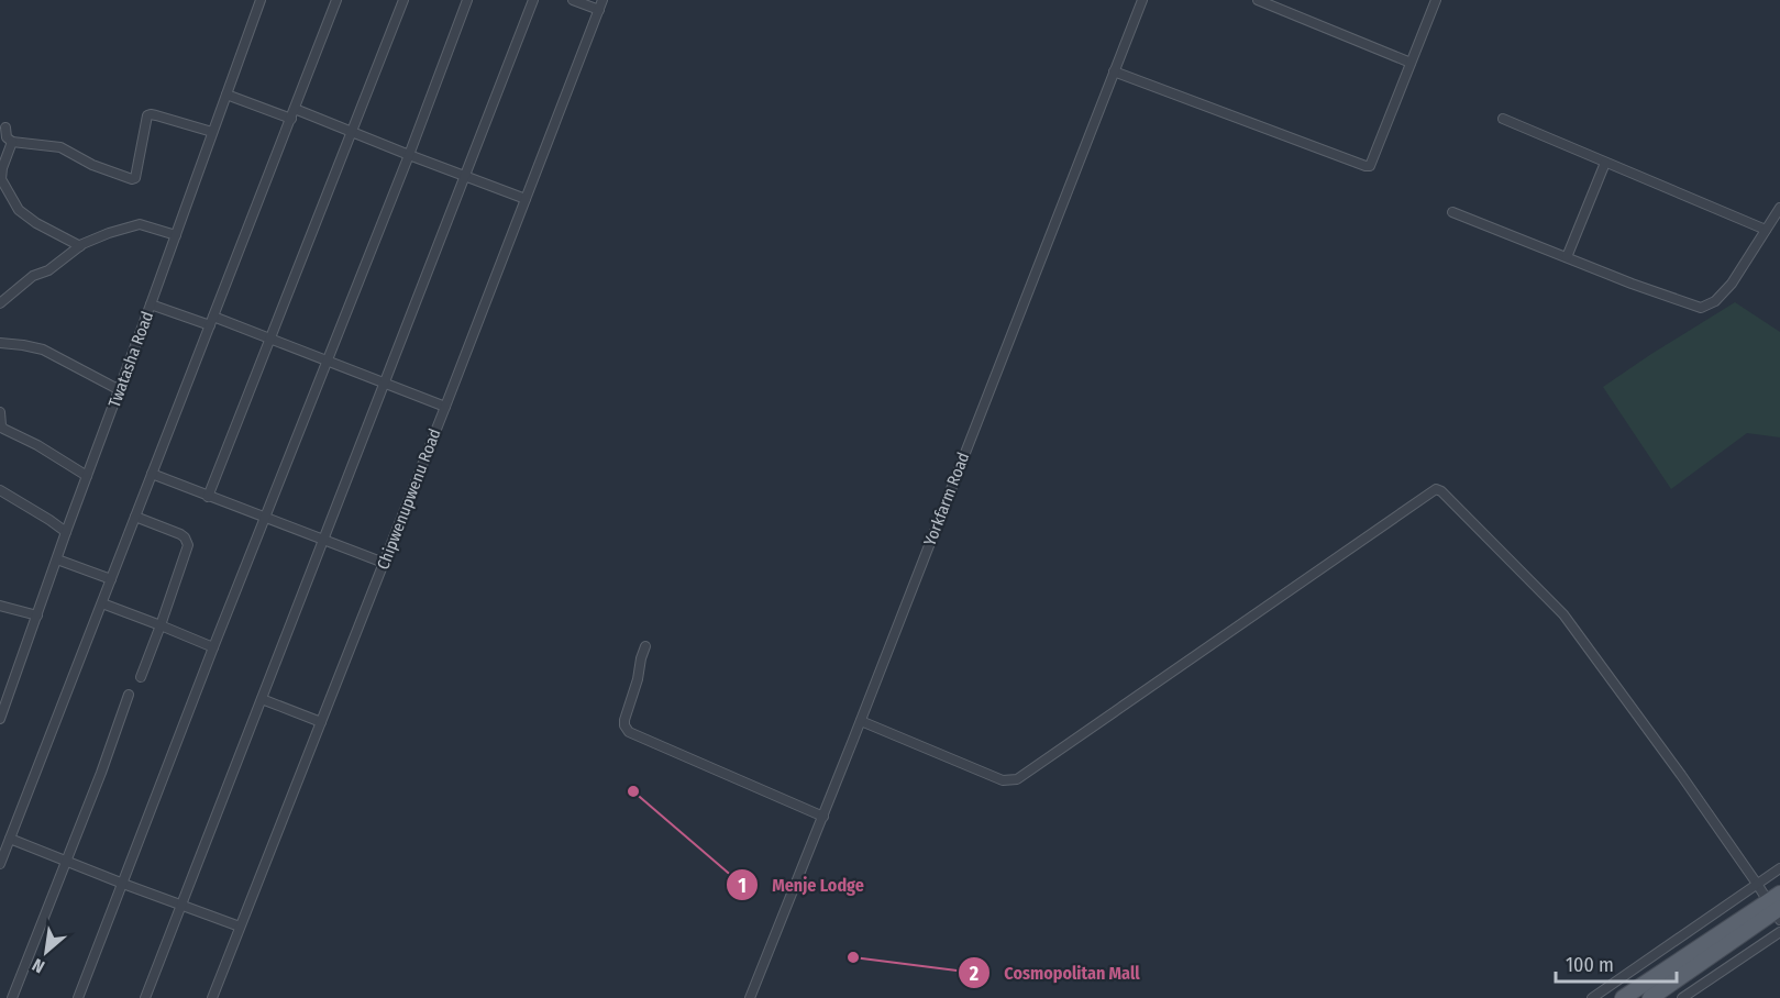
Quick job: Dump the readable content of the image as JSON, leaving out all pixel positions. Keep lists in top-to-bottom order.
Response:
{
  "streets": {
    "street": ["Twatasha Road", "Chipwenupwenu Road", "Yorkfarm Road"]
  },
  "places": ["Menje Lodge", "Cosmopolitan Mall"],
  "scale_bar": "100 m",
  "north": "bottom left"
}
